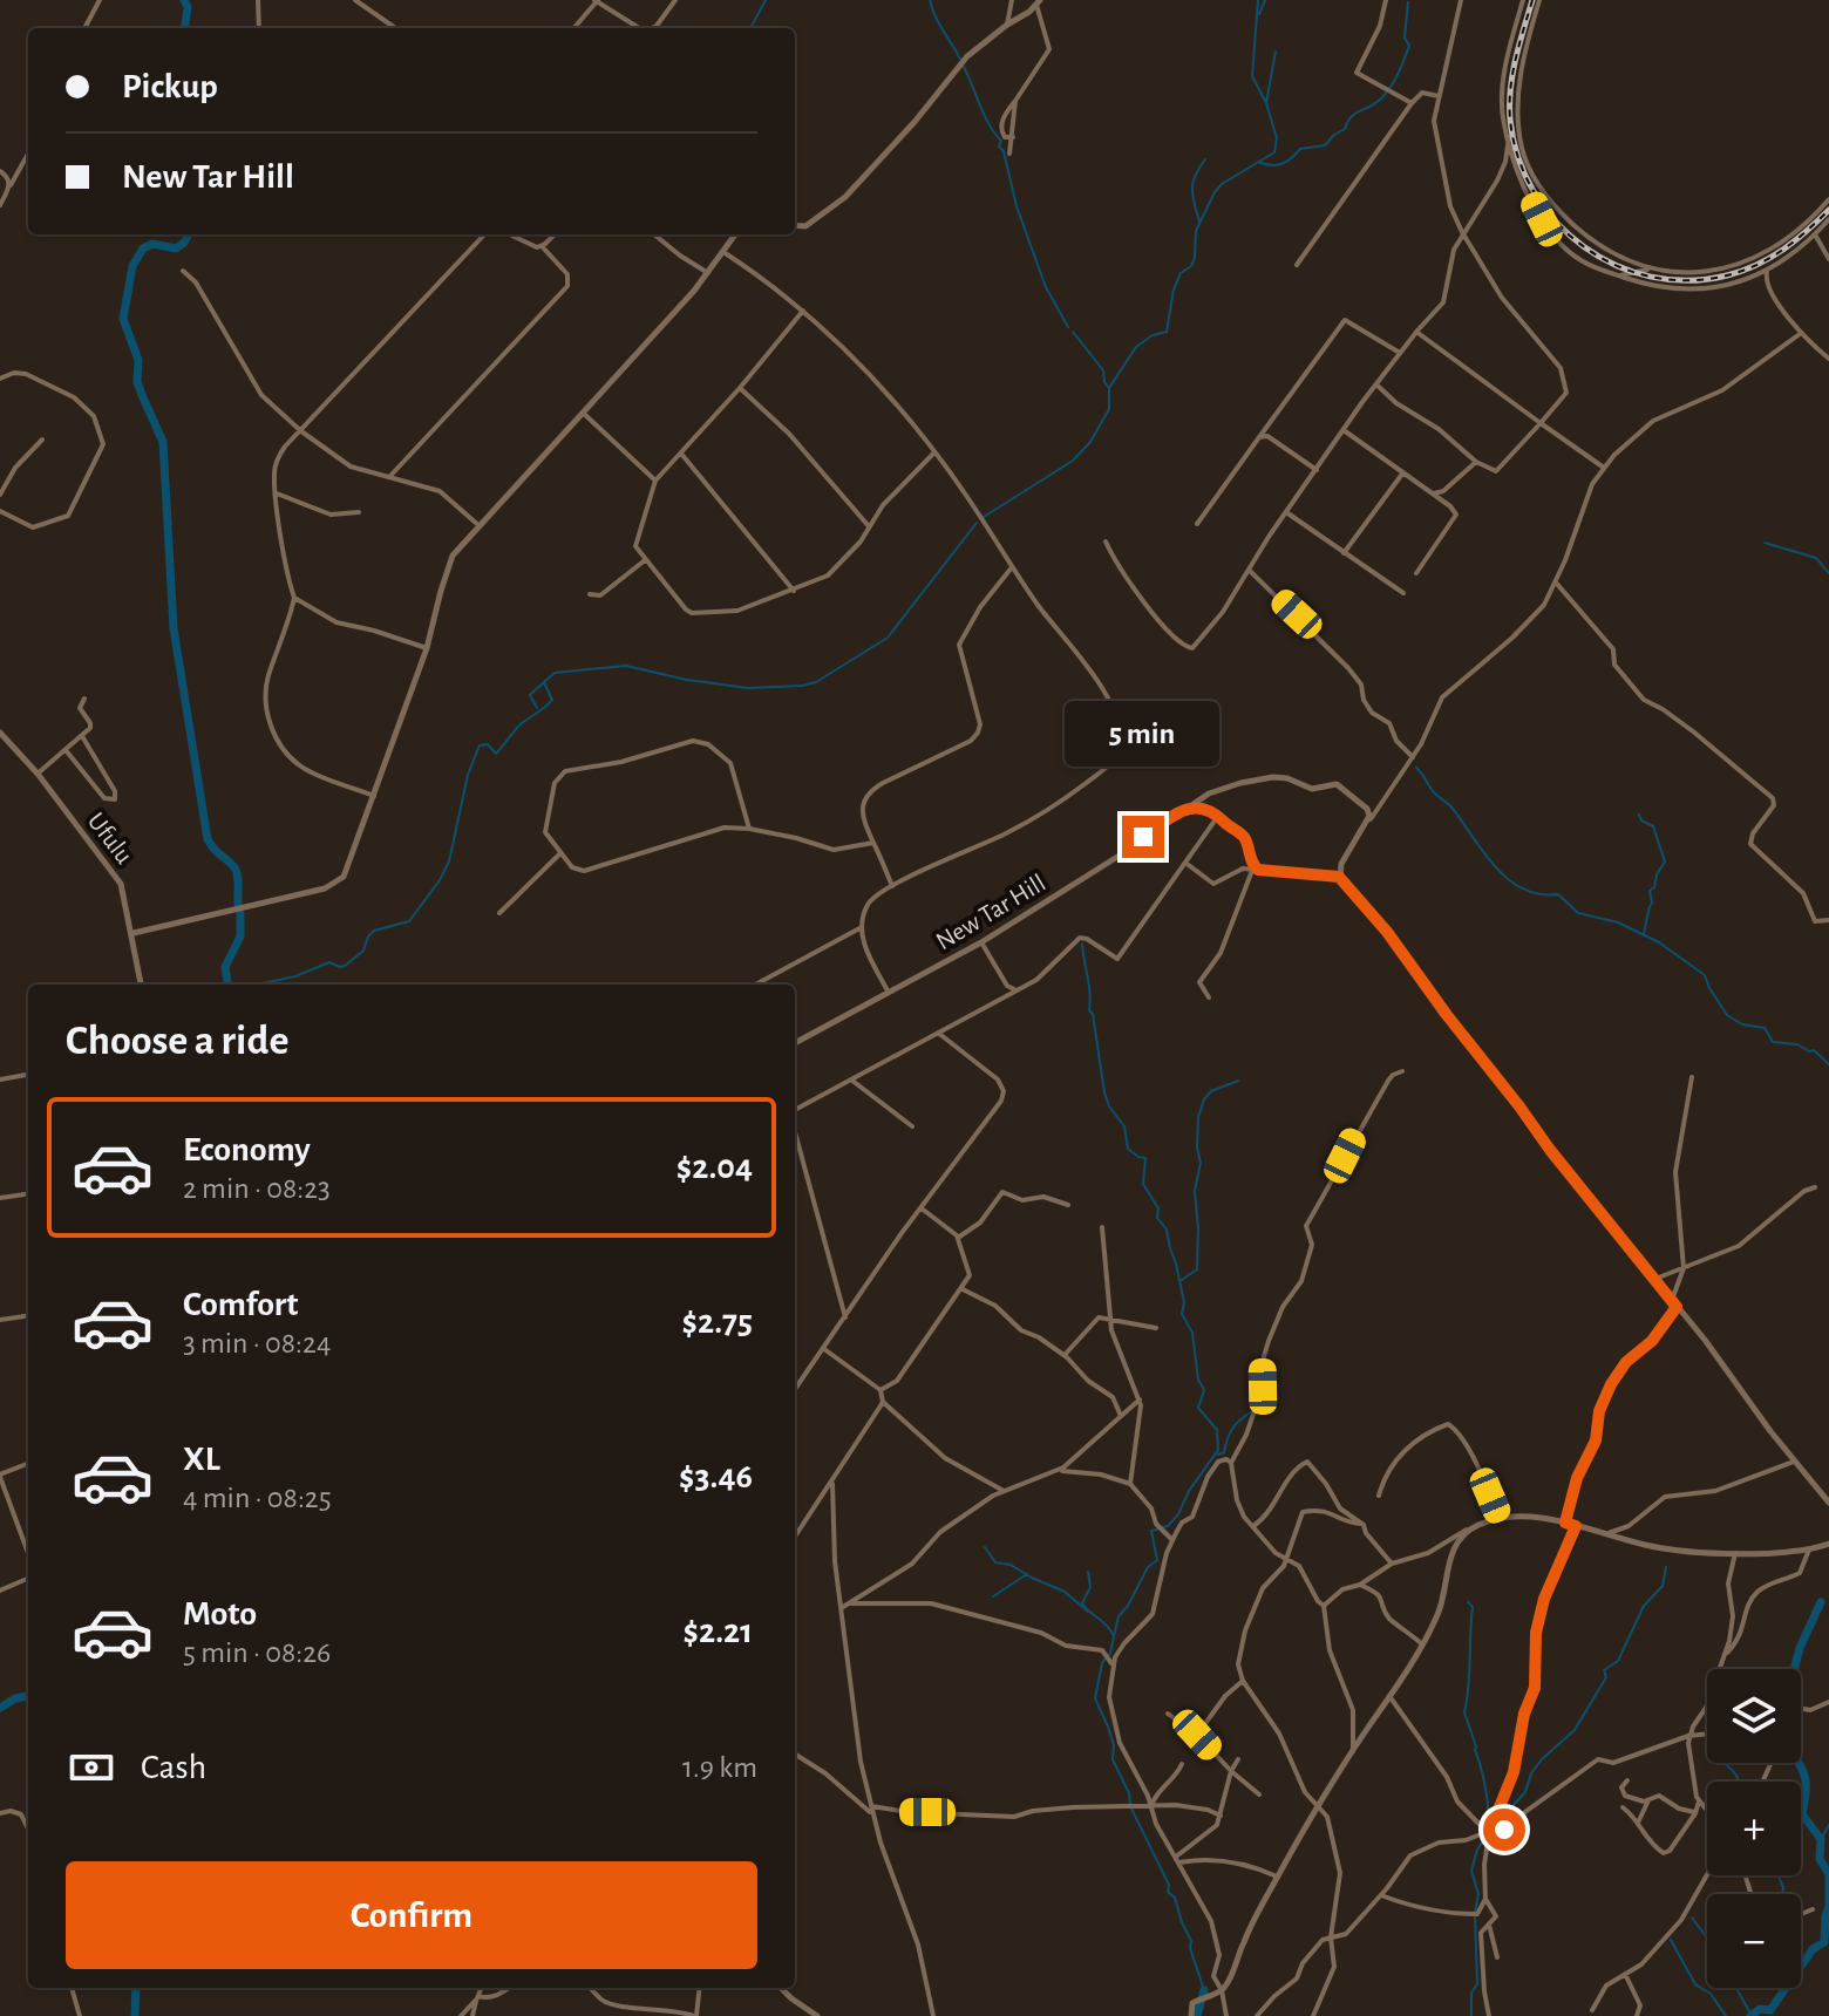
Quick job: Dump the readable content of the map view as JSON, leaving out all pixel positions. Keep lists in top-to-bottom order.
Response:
{
  "streets": {
    "street": ["Ufulu", "New Tar Hill"]
  },
  "page": {
    "banner": ["Pickup", "New Tar Hill"],
    "bubble": "5 min",
    "heading": "Choose a ride",
    "list": [
      {
        "name": "Economy",
        "note": "2 min · 08:23",
        "value": "$2.04"
      },
      {
        "name": "Comfort",
        "note": "3 min · 08:24",
        "value": "$2.75"
      },
      {
        "name": "XL",
        "note": "4 min · 08:25",
        "value": "$3.46"
      },
      {
        "name": "Moto",
        "note": "5 min · 08:26",
        "value": "$2.21"
      }
    ],
    "map_buttons": ["+", "−"],
    "pay": ["Cash", "1.9 km"],
    "buttons": "Confirm"
  }
}
